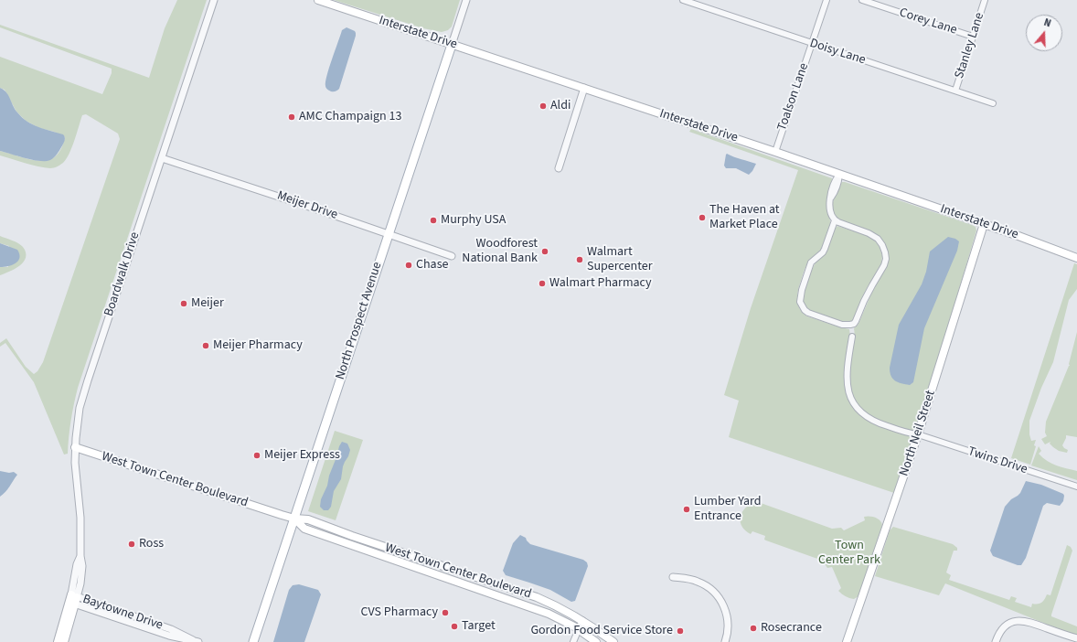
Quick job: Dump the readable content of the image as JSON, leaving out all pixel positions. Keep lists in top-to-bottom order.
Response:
{
  "streets": {
    "main road": [
      "Interstate Drive",
      "North Prospect Avenue",
      "North Neil Street",
      "West Town Center Boulevard"
    ],
    "street": [
      "Corey Lane",
      "Stanley Lane",
      "Doisy Lane",
      "Toalson Lane",
      "Meijer Drive",
      "Boardwalk Drive",
      "Twins Drive",
      "Baytowne Drive"
    ]
  },
  "crossings": [
    ["Corey Lane", "Stanley Lane"],
    ["Interstate Drive", "Toalson Lane"],
    ["Interstate Drive", "North Prospect Avenue"],
    ["Interstate Drive", "North Neil Street"],
    ["Stanley Lane", "Doisy Lane"],
    ["Doisy Lane", "Toalson Lane"],
    ["Meijer Drive", "Boardwalk Drive"],
    ["Meijer Drive", "North Prospect Avenue"],
    ["Boardwalk Drive", "West Town Center Boulevard"],
    ["Boardwalk Drive", "Baytowne Drive"],
    ["North Prospect Avenue", "West Town Center Boulevard"],
    ["North Neil Street", "Twins Drive"]
  ],
  "parks": ["Town Center Park"],
  "places": [
    "Aldi",
    "AMC Champaign 13",
    "The Haven at Market Place",
    "Murphy USA",
    "Woodforest National Bank",
    "Walmart Supercenter",
    "Chase",
    "Walmart Pharmacy",
    "Meijer",
    "Meijer Pharmacy",
    "Meijer Express",
    "Lumber Yard Entrance",
    "Ross",
    "CVS Pharmacy",
    "Target",
    "Rosecrance",
    "Gordon Food Service Store"
  ],
  "north": "top"
}
